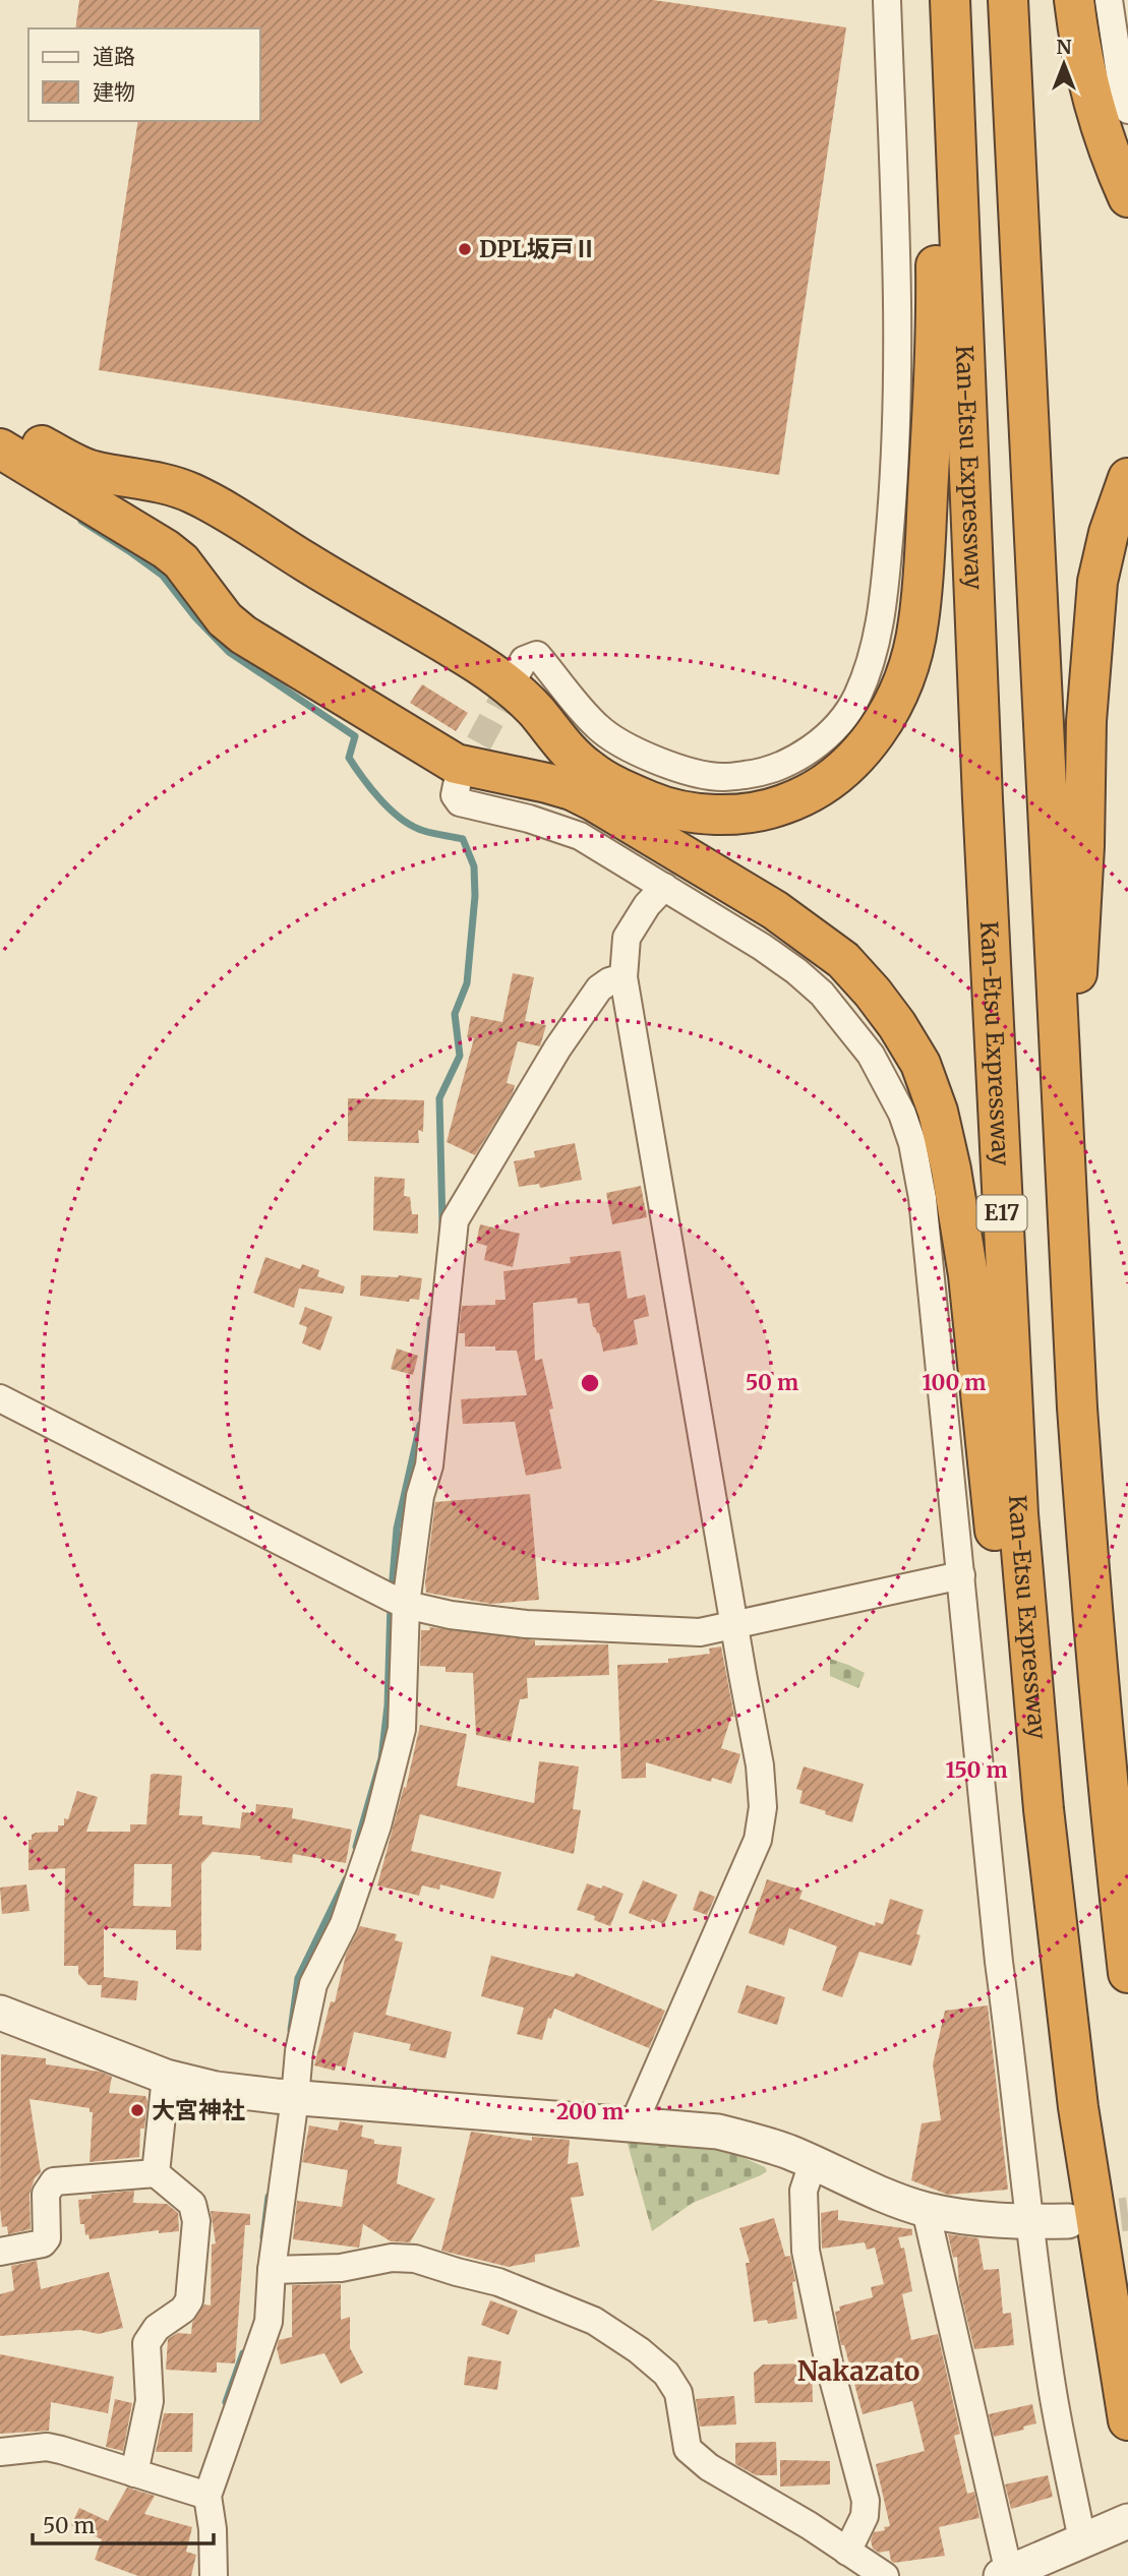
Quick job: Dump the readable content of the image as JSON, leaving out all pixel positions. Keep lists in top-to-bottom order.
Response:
{
  "streets": {
    "highway": ["Kan-Etsu Expressway", "E17"]
  },
  "districts": ["Nakazato"],
  "places": ["DPL坂戸Ⅱ", "大宮神社"],
  "legend": ["道路", "建物"],
  "scale_bar": "50 m",
  "north": "top",
  "rings": [
    "50 m",
    "100 m",
    "150 m",
    "200 m"
  ]
}
